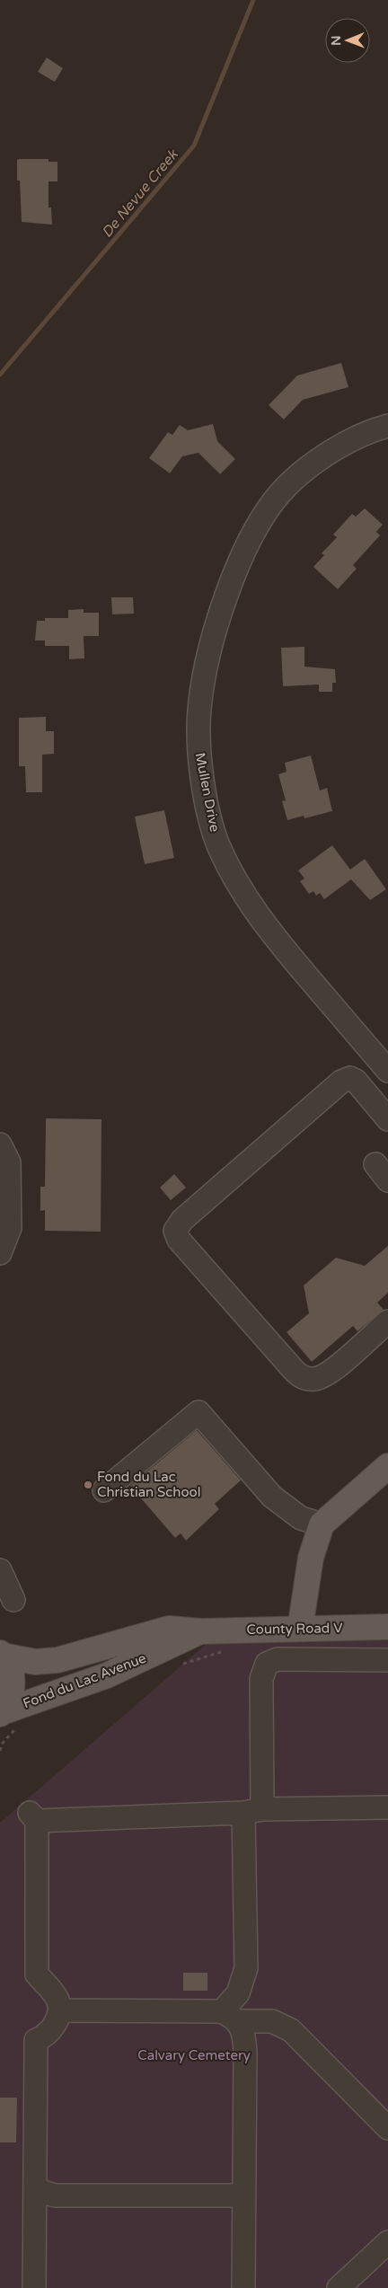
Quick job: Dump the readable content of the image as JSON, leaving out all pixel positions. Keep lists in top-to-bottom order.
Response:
{
  "streets": {
    "main road": ["County Road V", "Fond du Lac Avenue"],
    "street": ["Mullen Drive"]
  },
  "crossings": [
    ["County Road V", "Fond du Lac Avenue"]
  ],
  "water": ["De Nevue Creek"],
  "parks": ["Calvary Cemetery"],
  "places": ["Fond du Lac Christian School"],
  "north": "left"
}
